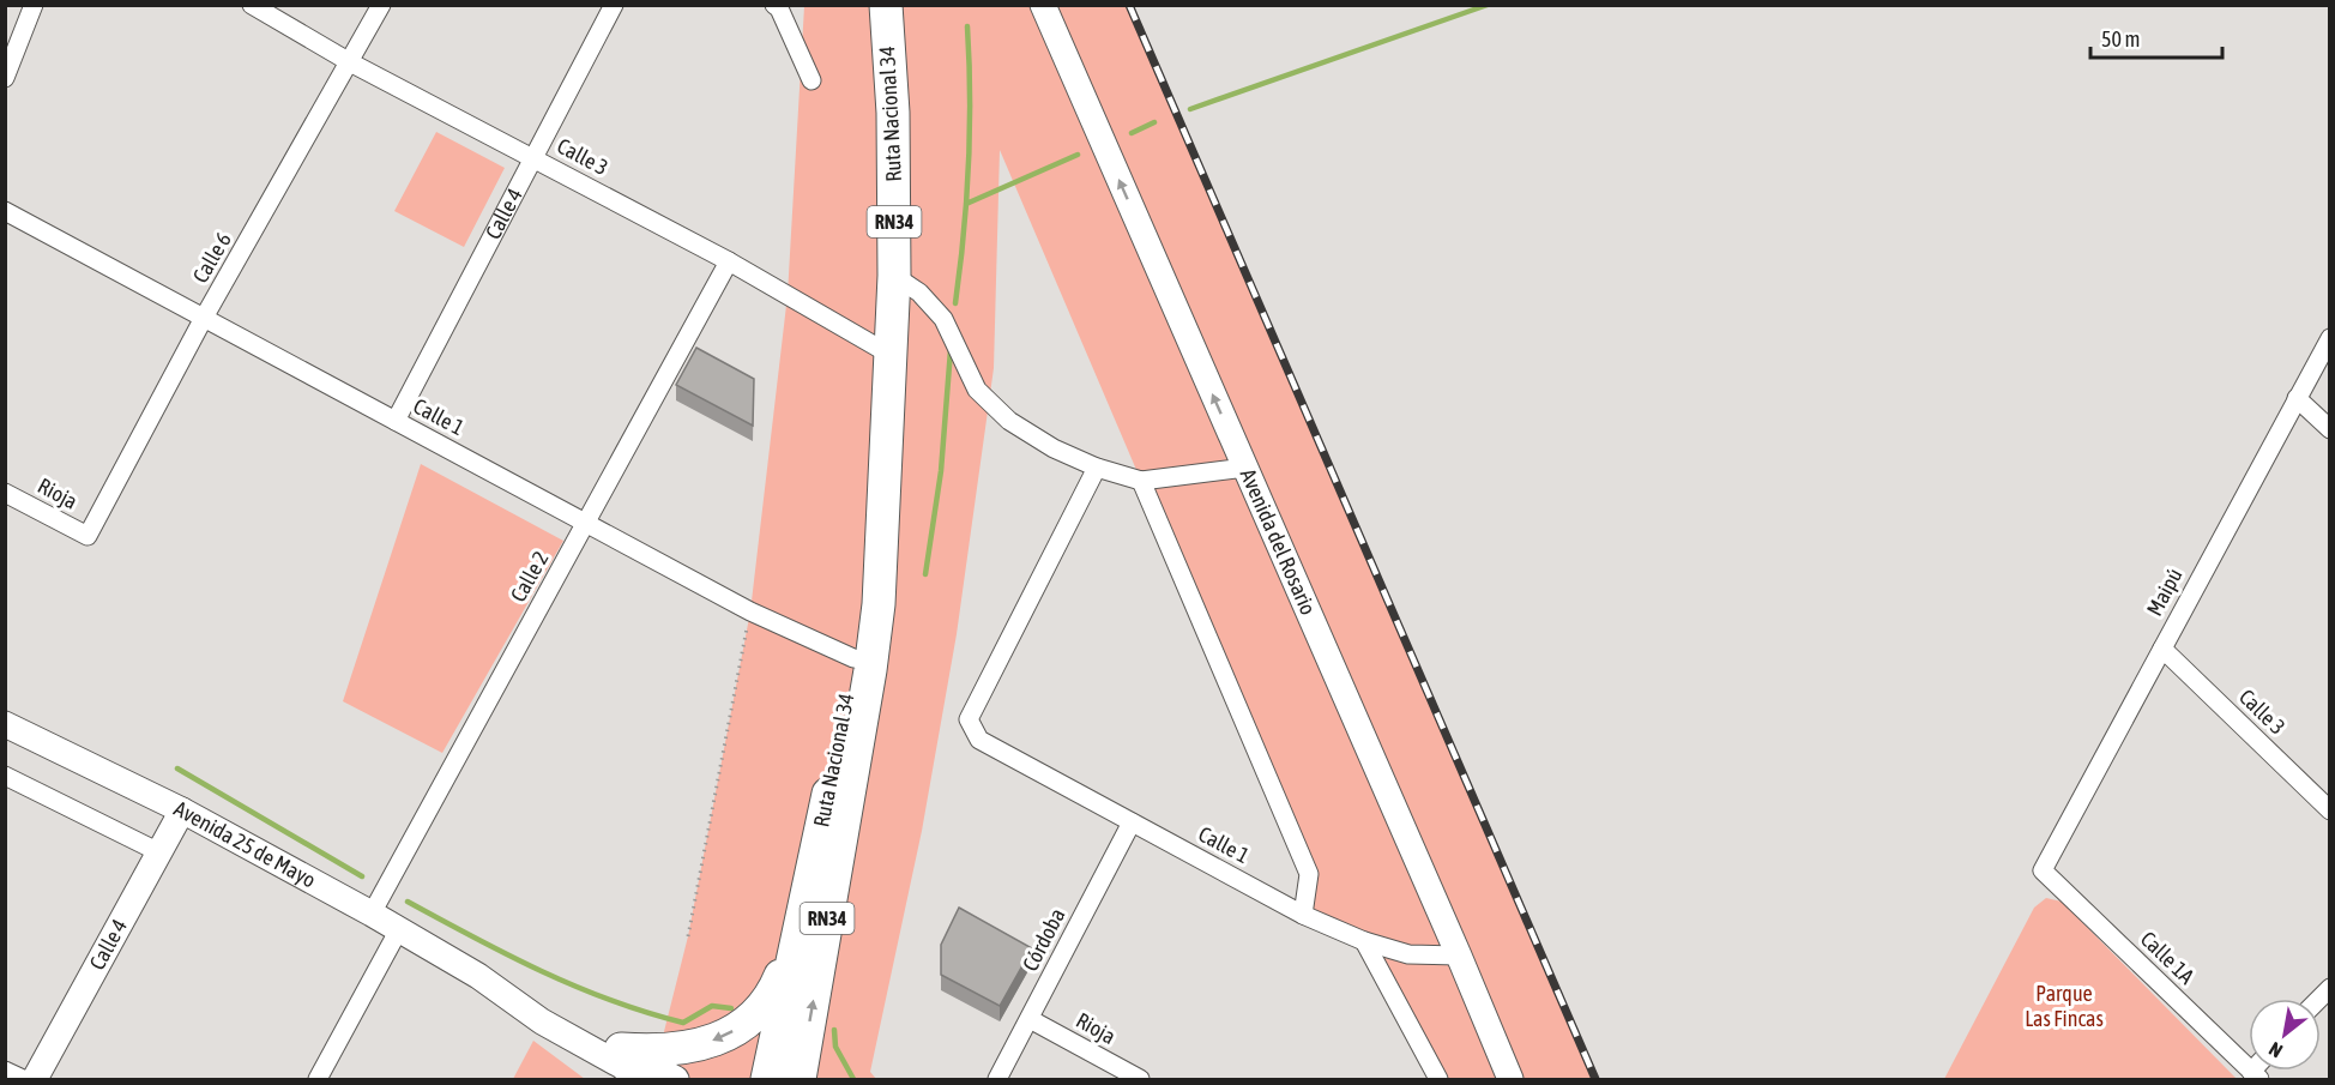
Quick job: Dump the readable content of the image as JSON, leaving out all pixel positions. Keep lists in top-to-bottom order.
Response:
{
  "streets": {
    "highway": ["Ruta Nacional 34", "RN34"],
    "main road": ["Calle 4", "Avenida del Rosario", "Avenida 25 de Mayo"],
    "street": [
      "Calle 3",
      "Calle 6",
      "Calle 1",
      "Rioja",
      "Calle 2",
      "Maipú",
      "Córdoba",
      "Calle 1A"
    ]
  },
  "crossings": [
    ["Ruta Nacional 34", "Calle 3"],
    ["Ruta Nacional 34", "RN34"],
    ["Ruta Nacional 34", "Calle 1"],
    ["Calle 3", "Calle 4"],
    ["Calle 3", "Calle 6"],
    ["Calle 3", "Calle 2"],
    ["Calle 3", "Maipú"],
    ["Calle 4", "Calle 1"],
    ["Calle 4", "Avenida 25 de Mayo"],
    ["RN34", "Avenida 25 de Mayo"],
    ["Calle 6", "Calle 1"],
    ["Calle 6", "Rioja"],
    ["Calle 1", "Avenida del Rosario"],
    ["Calle 1", "Calle 2"],
    ["Calle 1", "Córdoba"],
    ["Rioja", "Córdoba"],
    ["Calle 2", "Avenida 25 de Mayo"],
    ["Maipú", "Calle 1A"]
  ],
  "one_way": ["Avenida del Rosario"],
  "parks": ["Parque Las Fincas"],
  "scale_bar": "50 m",
  "north": "bottom left"
}
